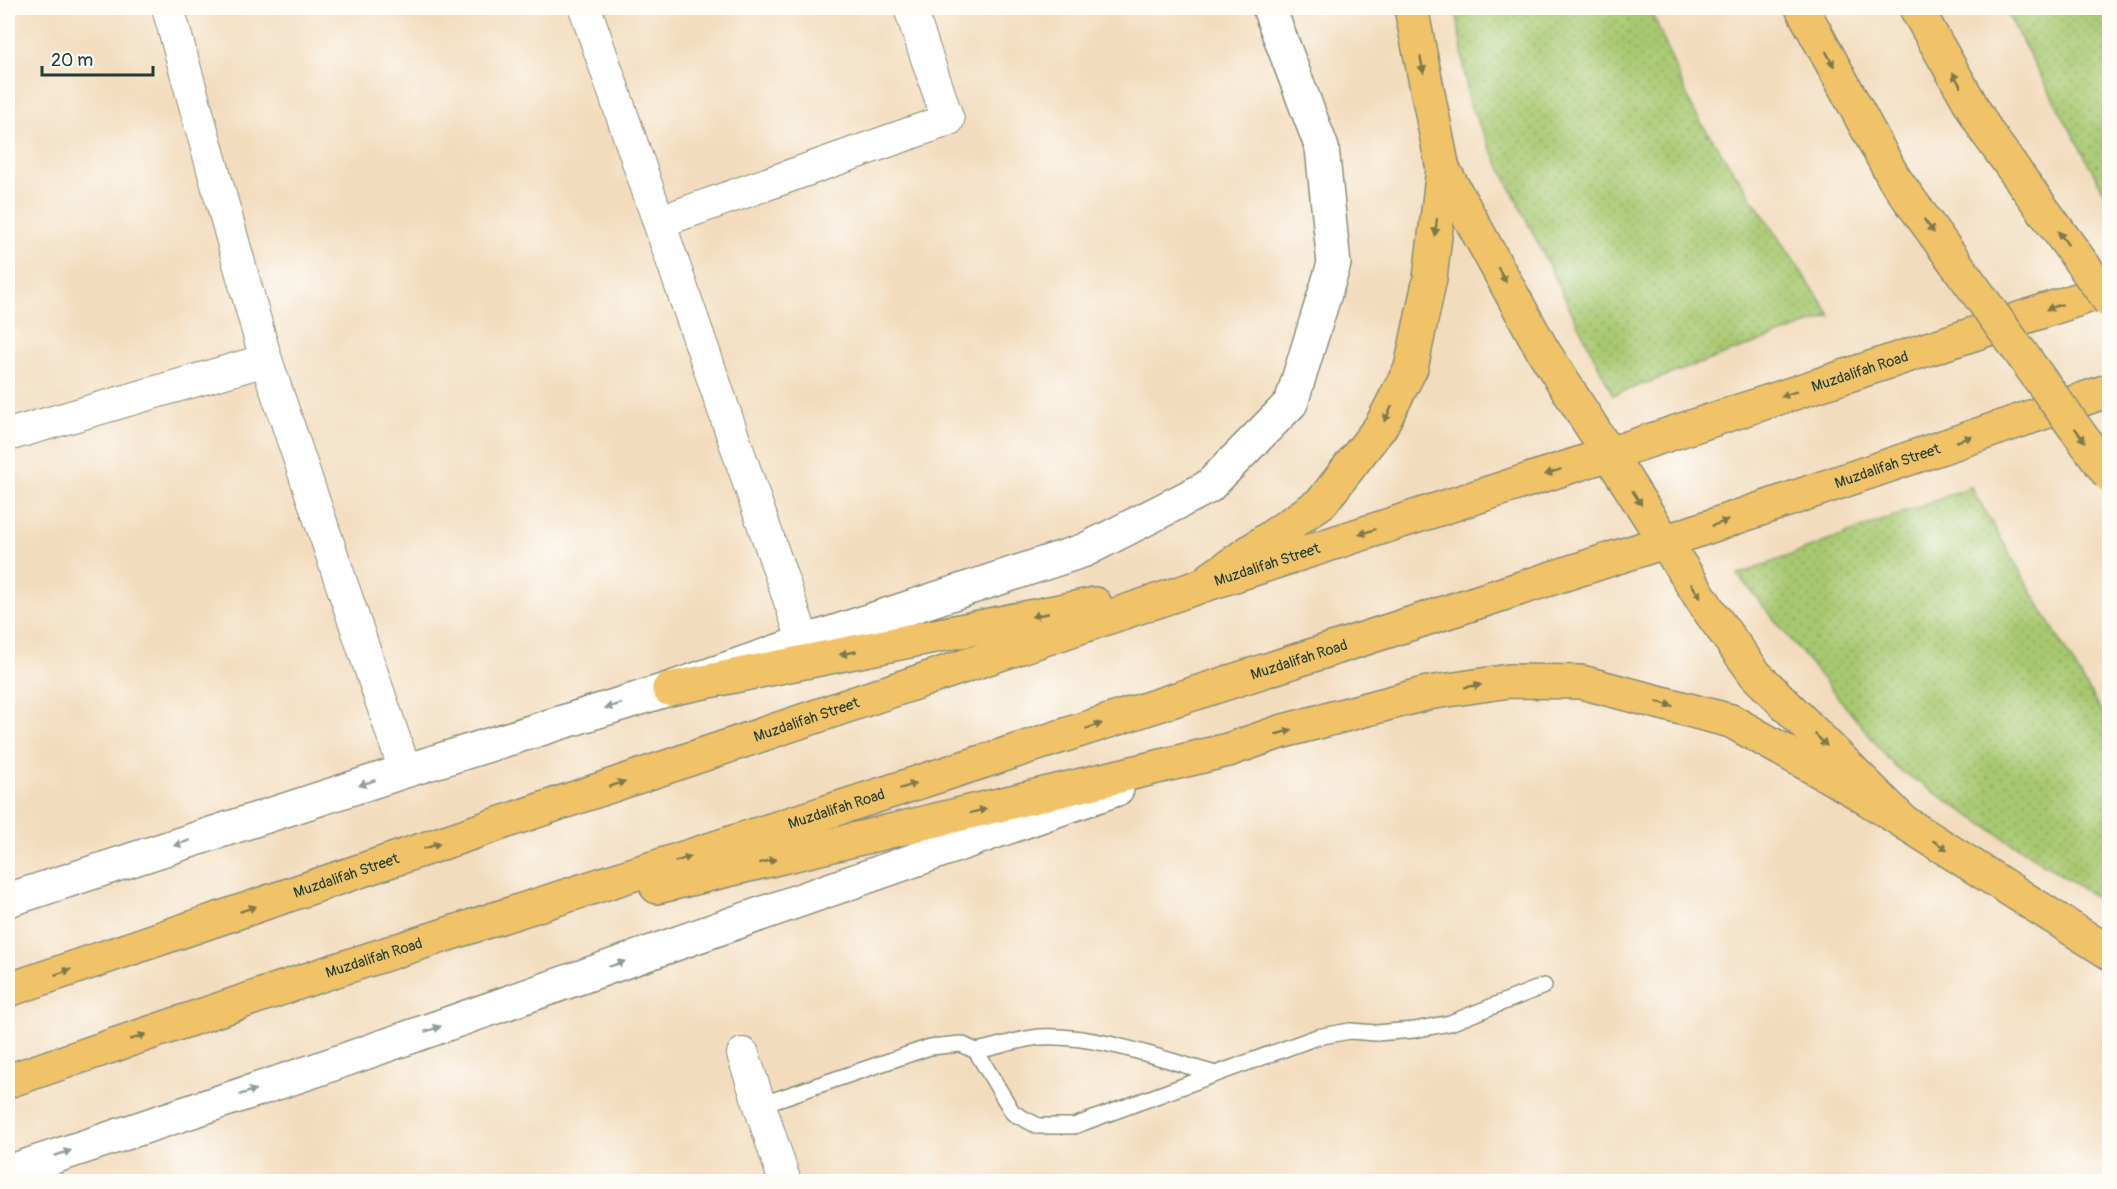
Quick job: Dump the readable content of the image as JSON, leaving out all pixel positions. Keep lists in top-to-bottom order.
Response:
{
  "streets": {
    "main road": ["Muzdalifah Road", "Muzdalifah Street"]
  },
  "crossings": [
    ["Muzdalifah Road", "Muzdalifah Street"]
  ],
  "scale_bar": "20 m"
}
